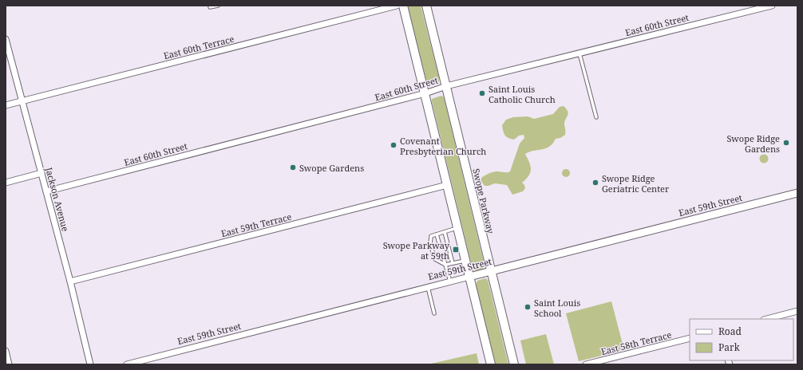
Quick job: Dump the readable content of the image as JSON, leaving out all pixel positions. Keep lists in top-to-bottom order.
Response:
{
  "streets": {
    "main road": ["Swope Parkway"],
    "street": [
      "East 60th Street",
      "East 60th Terrace",
      "Jackson Avenue",
      "East 59th Street",
      "East 59th Terrace",
      "East 58th Terrace"
    ]
  },
  "crossings": [
    ["East 60th Street", "Jackson Avenue"],
    ["East 60th Street", "Swope Parkway"],
    ["East 60th Terrace", "Jackson Avenue"],
    ["Jackson Avenue", "East 59th Terrace"],
    ["Swope Parkway", "East 59th Street"]
  ],
  "places": {
    "other": [
      "Saint Louis Catholic Church",
      "Swope Ridge Gardens",
      "Covenant Presbyterian Church",
      "Swope Gardens",
      "Swope Ridge Geriatric Center",
      "Saint Louis School"
    ],
    "transit": ["Swope Parkway at 59th"]
  },
  "legend": ["Road", "Park"]
}
